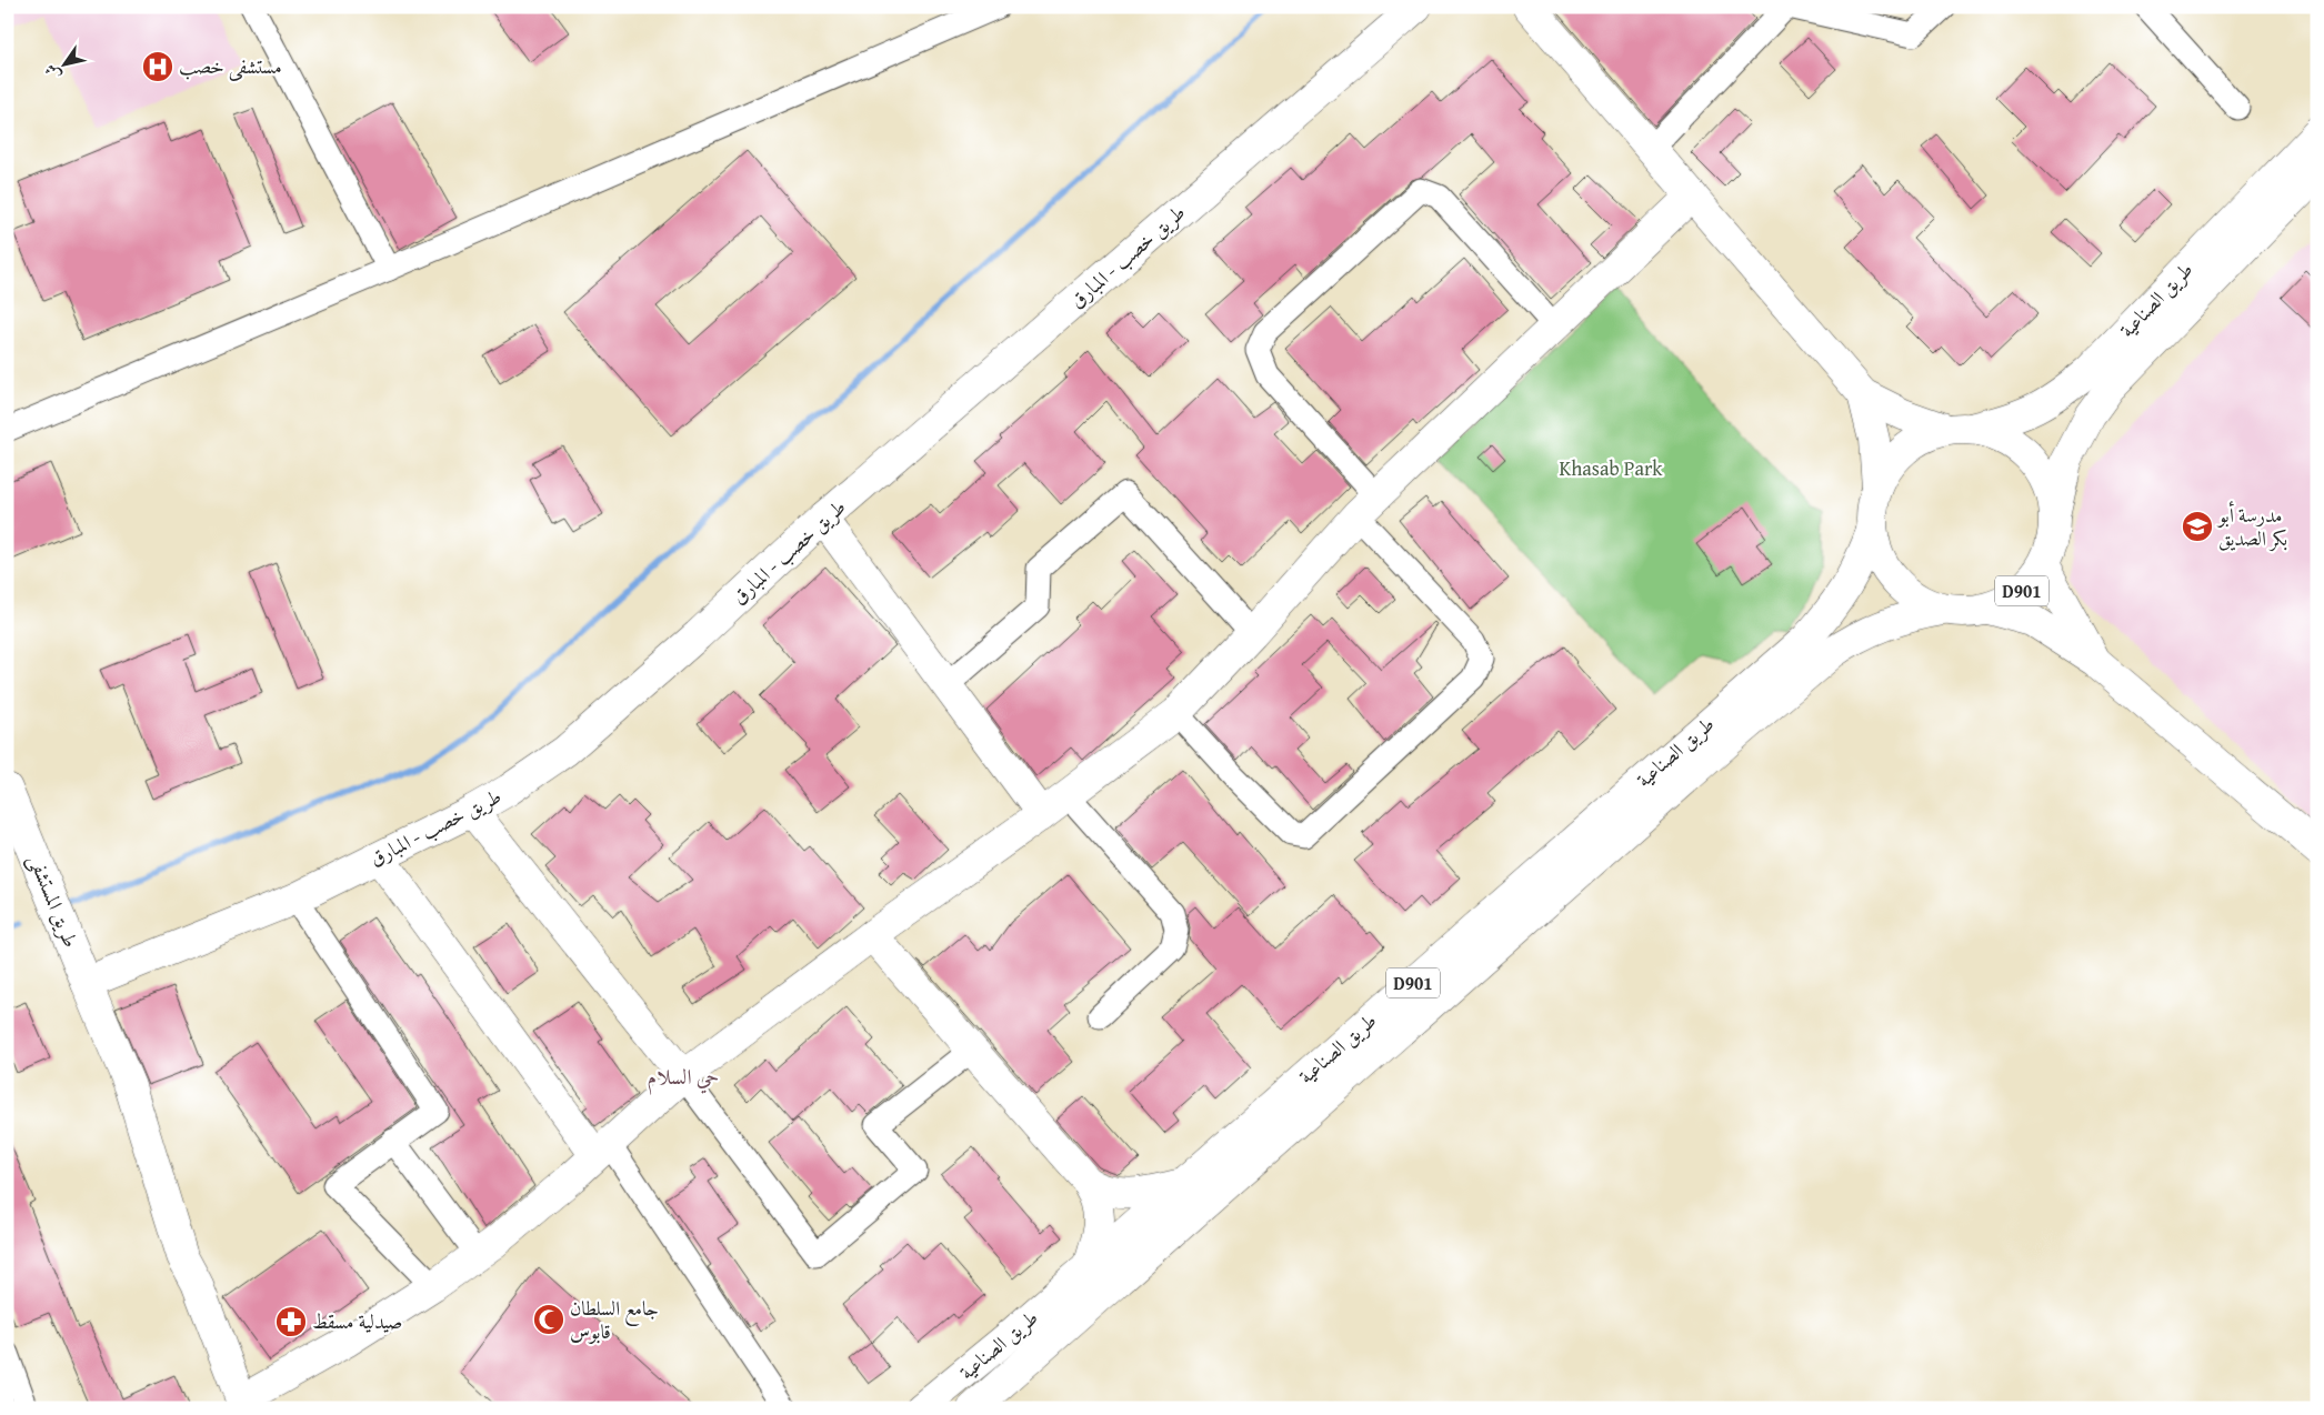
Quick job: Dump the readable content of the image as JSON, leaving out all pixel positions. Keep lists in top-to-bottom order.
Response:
{
  "streets": {
    "main road": [
      "طريق خصب - المبارق",
      "طريق الصناعية",
      "D901",
      "طريق المستشفى"
    ]
  },
  "crossings": [
    ["طريق خصب - المبارق", "طريق المستشفى"],
    ["طريق الصناعية", "D901"]
  ],
  "districts": ["حي السلام"],
  "parks": ["Khasab Park"],
  "places": {
    "hospital": ["مستشفى خصب"],
    "school or university": ["مدرسة أبو بكر الصديق"],
    "mosque": ["جامع السلطان قابوس"],
    "pharmacy": ["صيدلية مسقط"]
  },
  "north": "bottom left"
}
